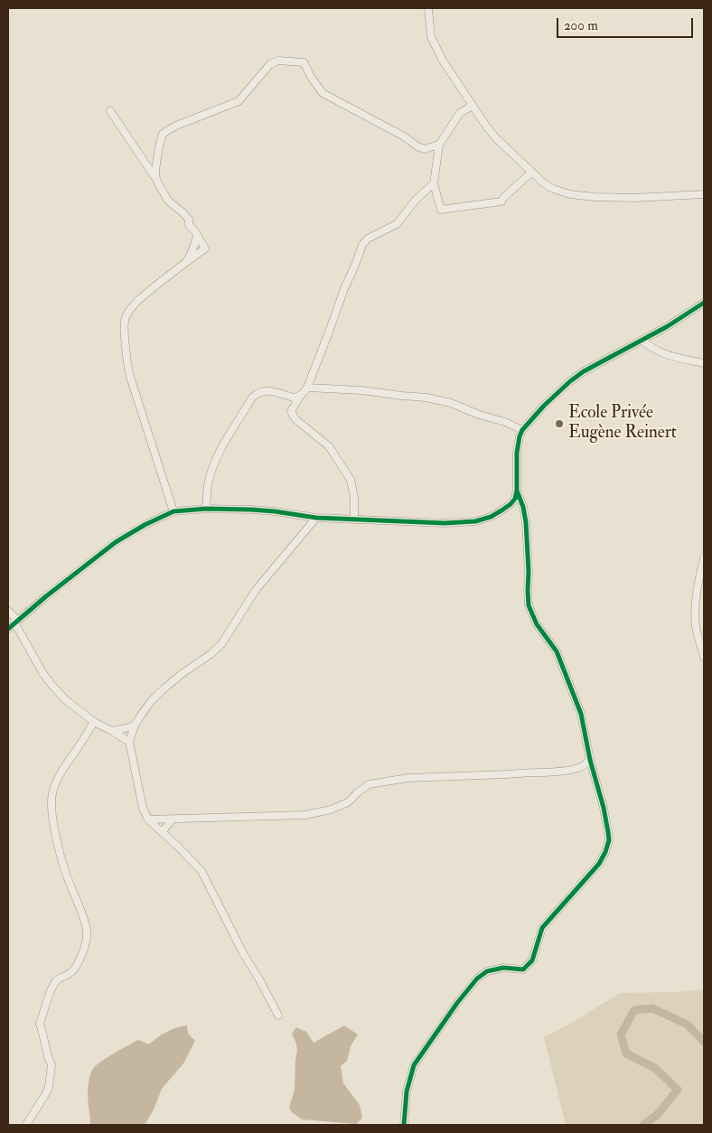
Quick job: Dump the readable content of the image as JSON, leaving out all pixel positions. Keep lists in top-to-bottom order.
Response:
{
  "places": ["Ecole Privée Eugène Reinert"],
  "scale_bar": "200 m"
}
